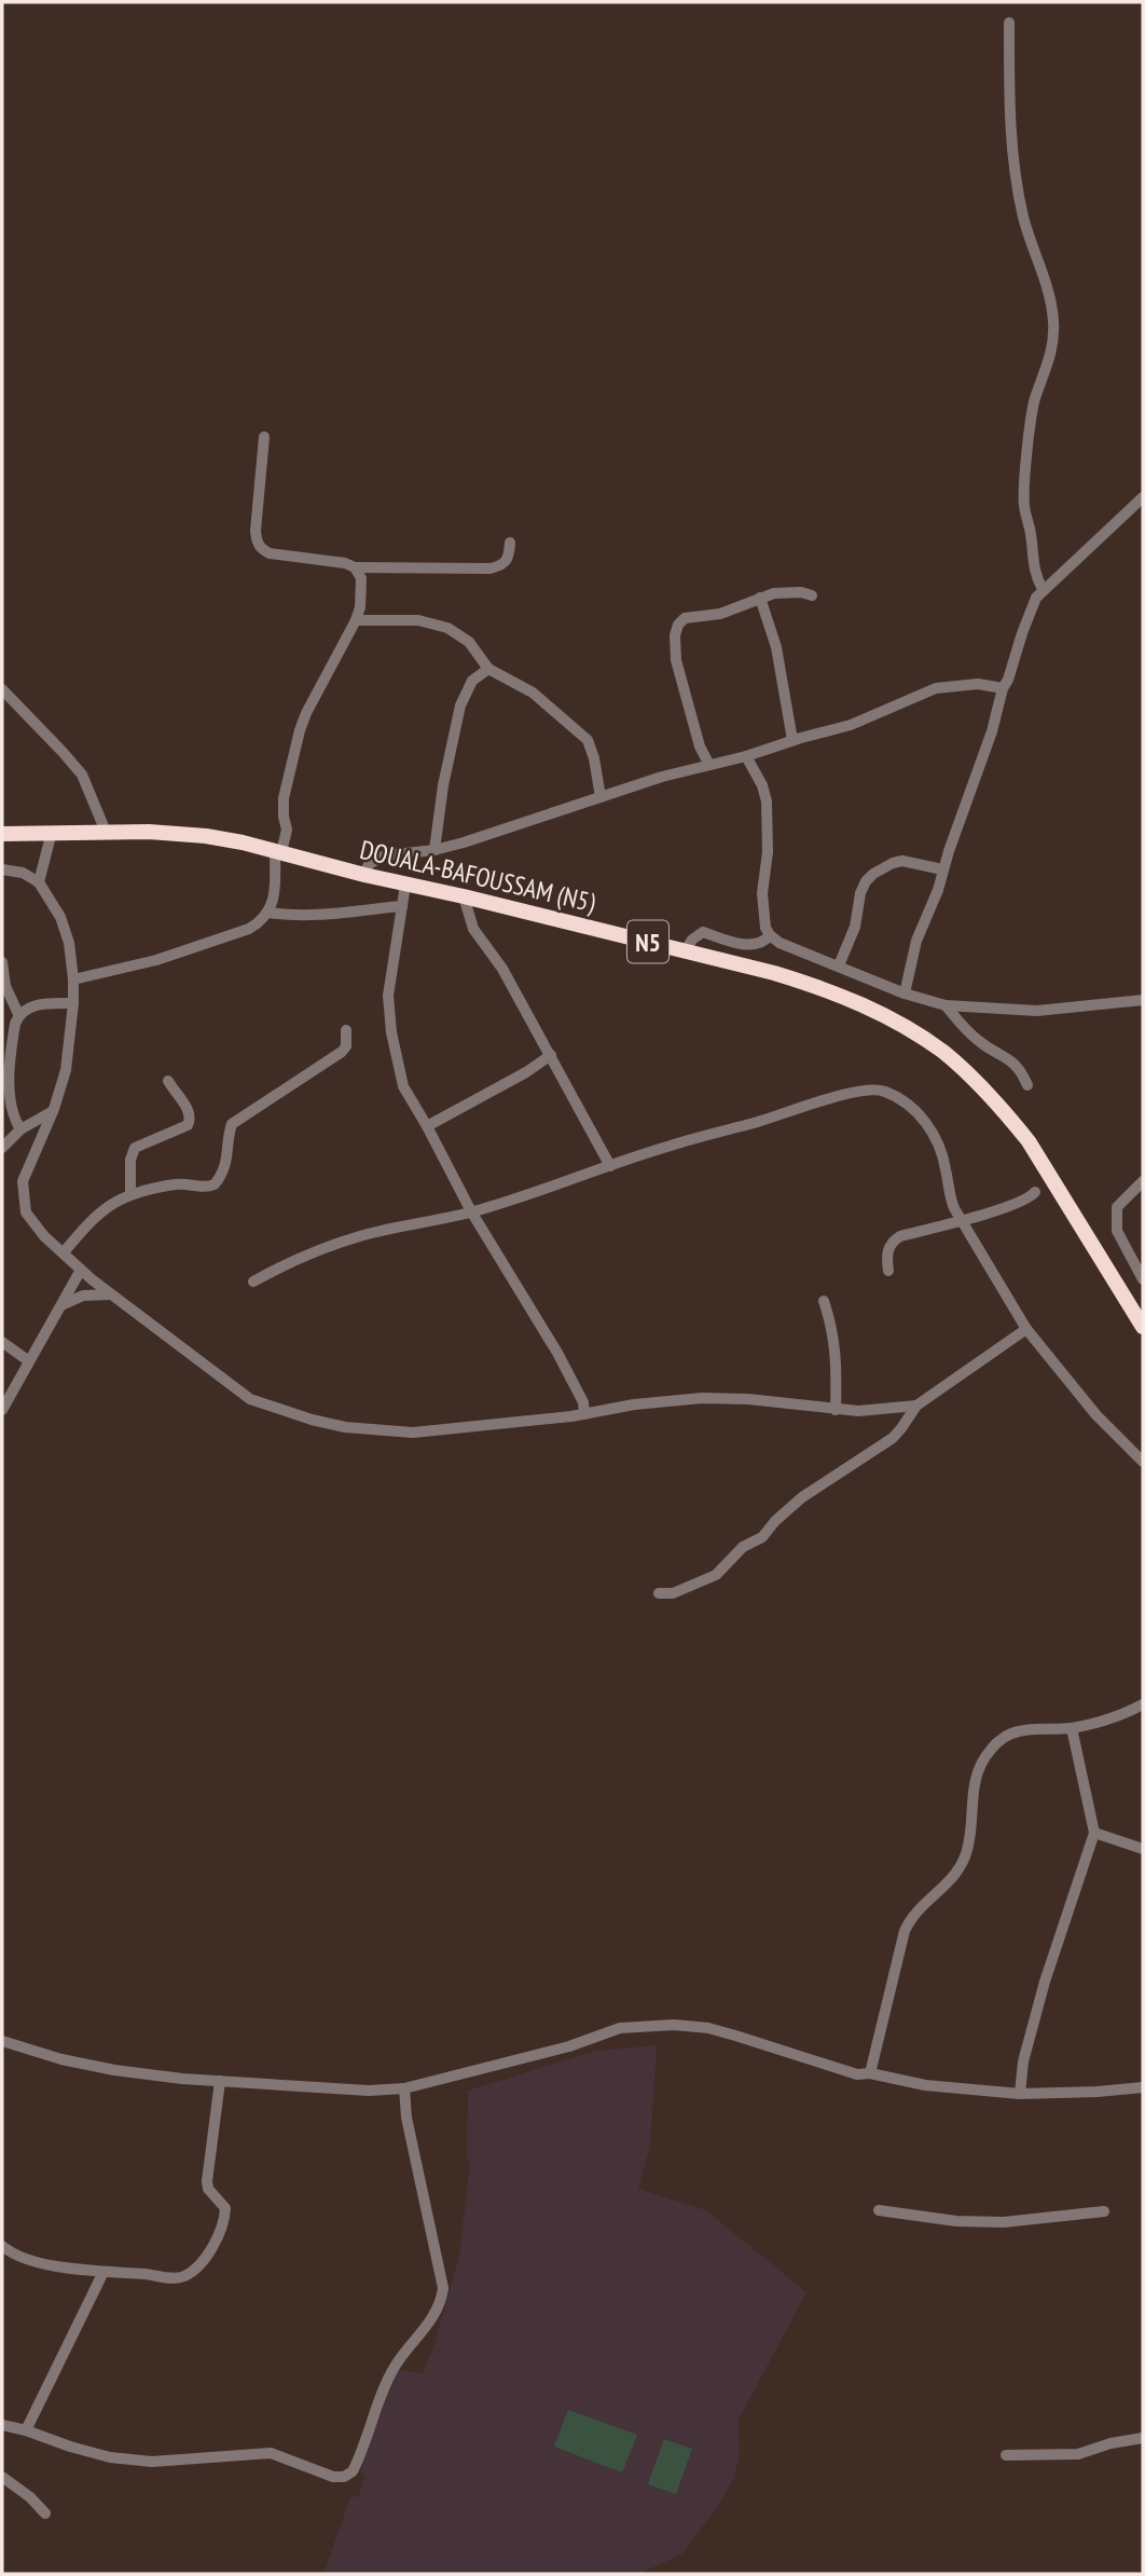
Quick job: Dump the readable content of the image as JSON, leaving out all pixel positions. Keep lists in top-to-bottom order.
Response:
{
  "streets": {
    "highway": ["DOUALA-BAFOUSSAM (N5)", "N5"]
  }
}
